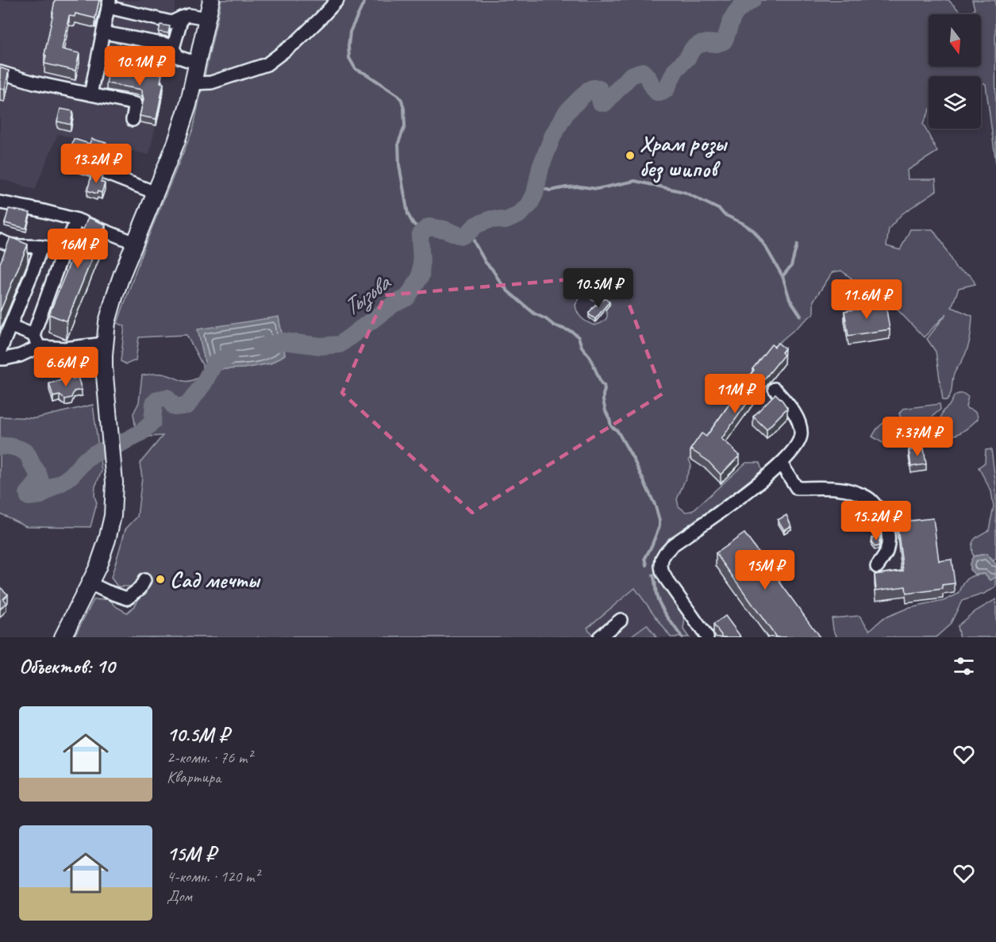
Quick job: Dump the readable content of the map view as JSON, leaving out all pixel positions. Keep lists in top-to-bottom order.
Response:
{
  "water": ["Тызьва"],
  "places": ["Храм розы без шипов", "Сад мечты"],
  "north": "bottom",
  "page": {
    "price": [
      "10.1M ₽",
      "13.2M ₽",
      "16M ₽",
      "10.5M ₽",
      "11.6M ₽",
      "6.6M ₽",
      "11M ₽",
      "7.37M ₽",
      "15.2M ₽",
      "15M ₽"
    ],
    "heading": "Объектов: 10",
    "list": [
      {
        "name": "10.5M ₽",
        "note": "2-комн. · 76 m² · Квартира"
      },
      {
        "name": "15M ₽",
        "note": "4-комн. · 120 m² · Дом"
      }
    ]
  }
}
